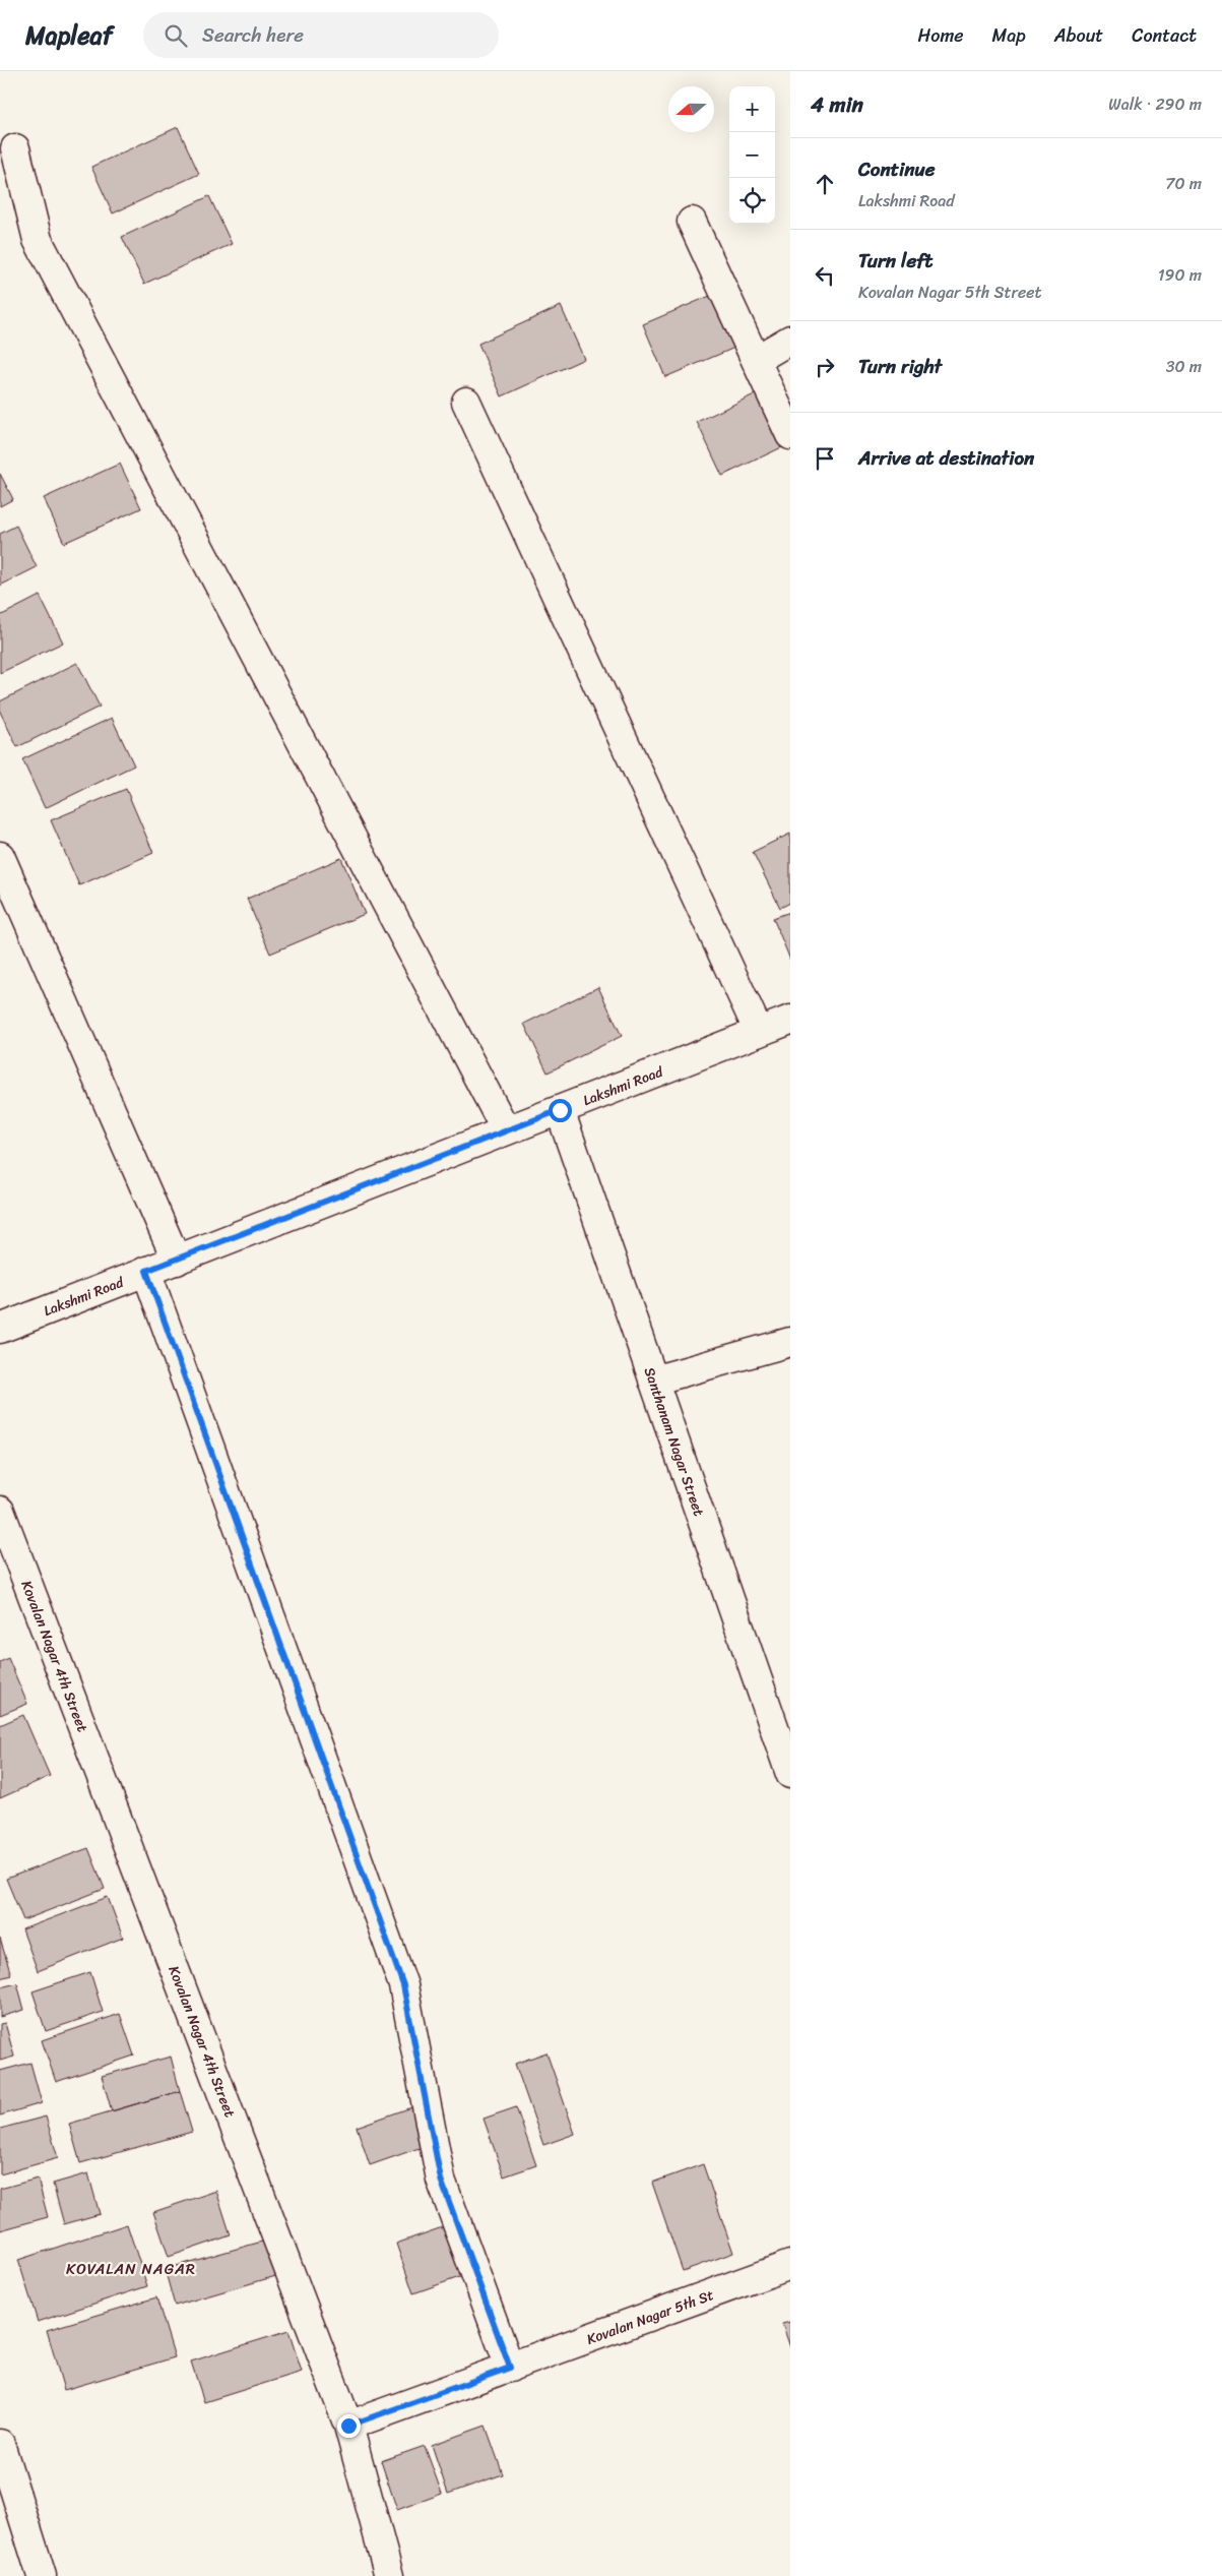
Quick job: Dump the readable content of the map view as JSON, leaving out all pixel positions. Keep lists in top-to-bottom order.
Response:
{
  "streets": {
    "street": [
      "Lakshmi Road",
      "Santhanam Nagar Street",
      "Kovalan Nagar 4th Street",
      "Kovalan Nagar 5th St"
    ]
  },
  "crossings": [
    ["Lakshmi Road", "Santhanam Nagar Street"],
    ["Kovalan Nagar 4th Street", "Kovalan Nagar 5th St"]
  ],
  "districts": ["KOVALAN NAGAR"],
  "north": "left",
  "page": {
    "header": "Mapleaf",
    "search": "Search here",
    "nav": [
      "Home",
      "Map",
      "About",
      "Contact"
    ],
    "heading": ["4 min", "Walk · 290 m"],
    "map_buttons": ["+", "−"],
    "list": [
      ["Continue", "Lakshmi Road", "70 m"],
      ["Turn left", "Kovalan Nagar 5th Street", "190 m"],
      ["Turn right", "30 m"],
      "Arrive at destination"
    ]
  }
}
